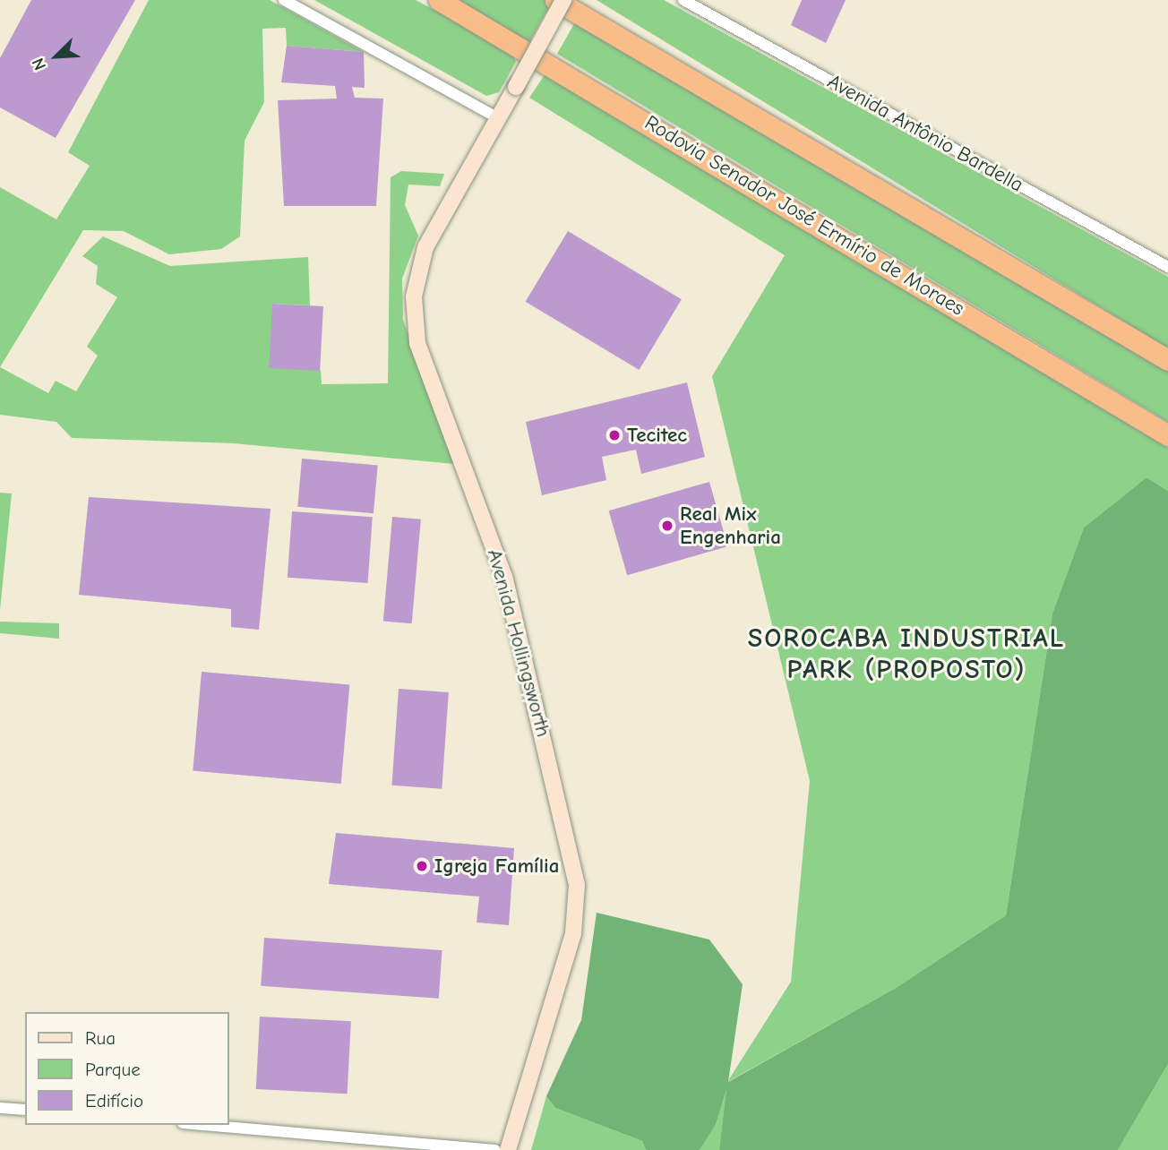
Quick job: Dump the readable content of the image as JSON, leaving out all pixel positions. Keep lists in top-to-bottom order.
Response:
{
  "streets": {
    "highway": ["Rodovia Senador José Ermírio de Moraes"],
    "main road": ["Avenida Hollingsworth"],
    "street": ["Avenida Antônio Bardella"]
  },
  "districts": ["SOROCABA INDUSTRIAL PARK (PROPOSTO)"],
  "places": ["Tecitec", "Real Mix Engenharia", "Igreja Família"],
  "legend": ["Rua", "Parque", "Edifício"],
  "north": "bottom left"
}
